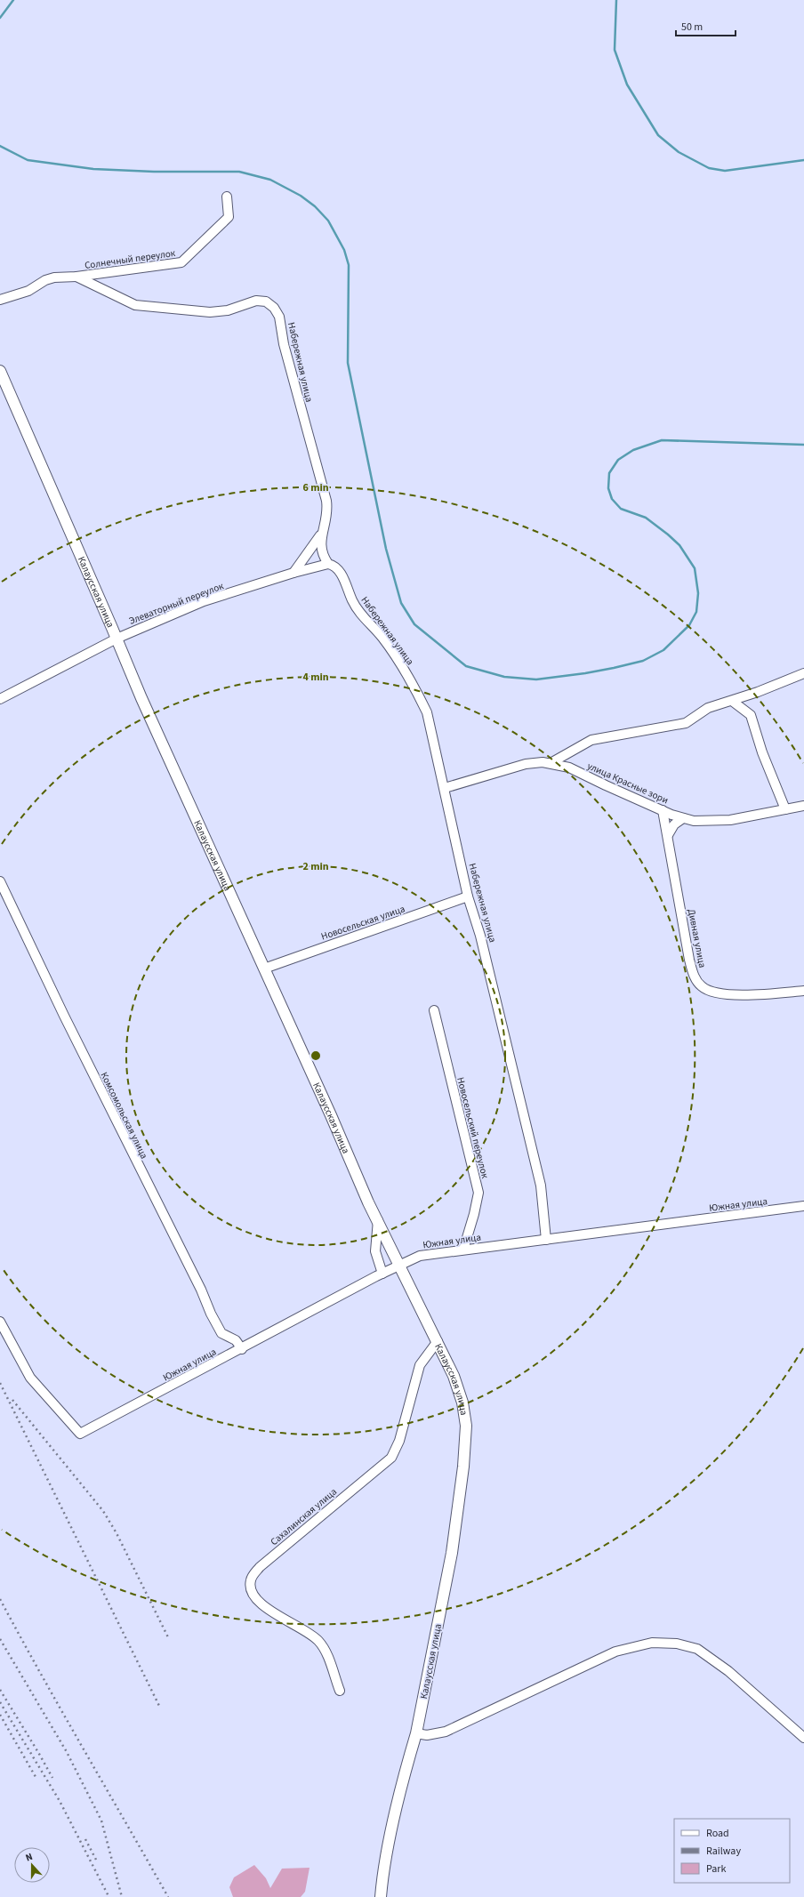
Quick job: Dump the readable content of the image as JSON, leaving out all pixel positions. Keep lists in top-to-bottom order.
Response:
{
  "streets": {
    "street": [
      "Солнечный переулок",
      "Набережная улица",
      "Калаусская улица",
      "Элеваторный переулок",
      "улица Красные зори",
      "Новосельская улица",
      "Дивная улица",
      "Комсомольская улица",
      "Новосельский переулок",
      "Южная улица",
      "Сахалинская улица"
    ]
  },
  "crossings": [
    ["Солнечный переулок", "Набережная улица"],
    ["Набережная улица", "Элеваторный переулок"],
    ["Набережная улица", "улица Красные зори"],
    ["Набережная улица", "Новосельская улица"],
    ["Набережная улица", "Южная улица"],
    ["Калаусская улица", "Элеваторный переулок"],
    ["Калаусская улица", "Новосельская улица"],
    ["Калаусская улица", "Южная улица"],
    ["Калаусская улица", "Сахалинская улица"],
    ["улица Красные зори", "Дивная улица"],
    ["Комсомольская улица", "Южная улица"],
    ["Новосельский переулок", "Южная улица"]
  ],
  "legend": ["Road", "Railway", "Park"],
  "scale_bar": "50 m",
  "north": "top",
  "rings": ["6 min", "4 min", "2 min"]
}
